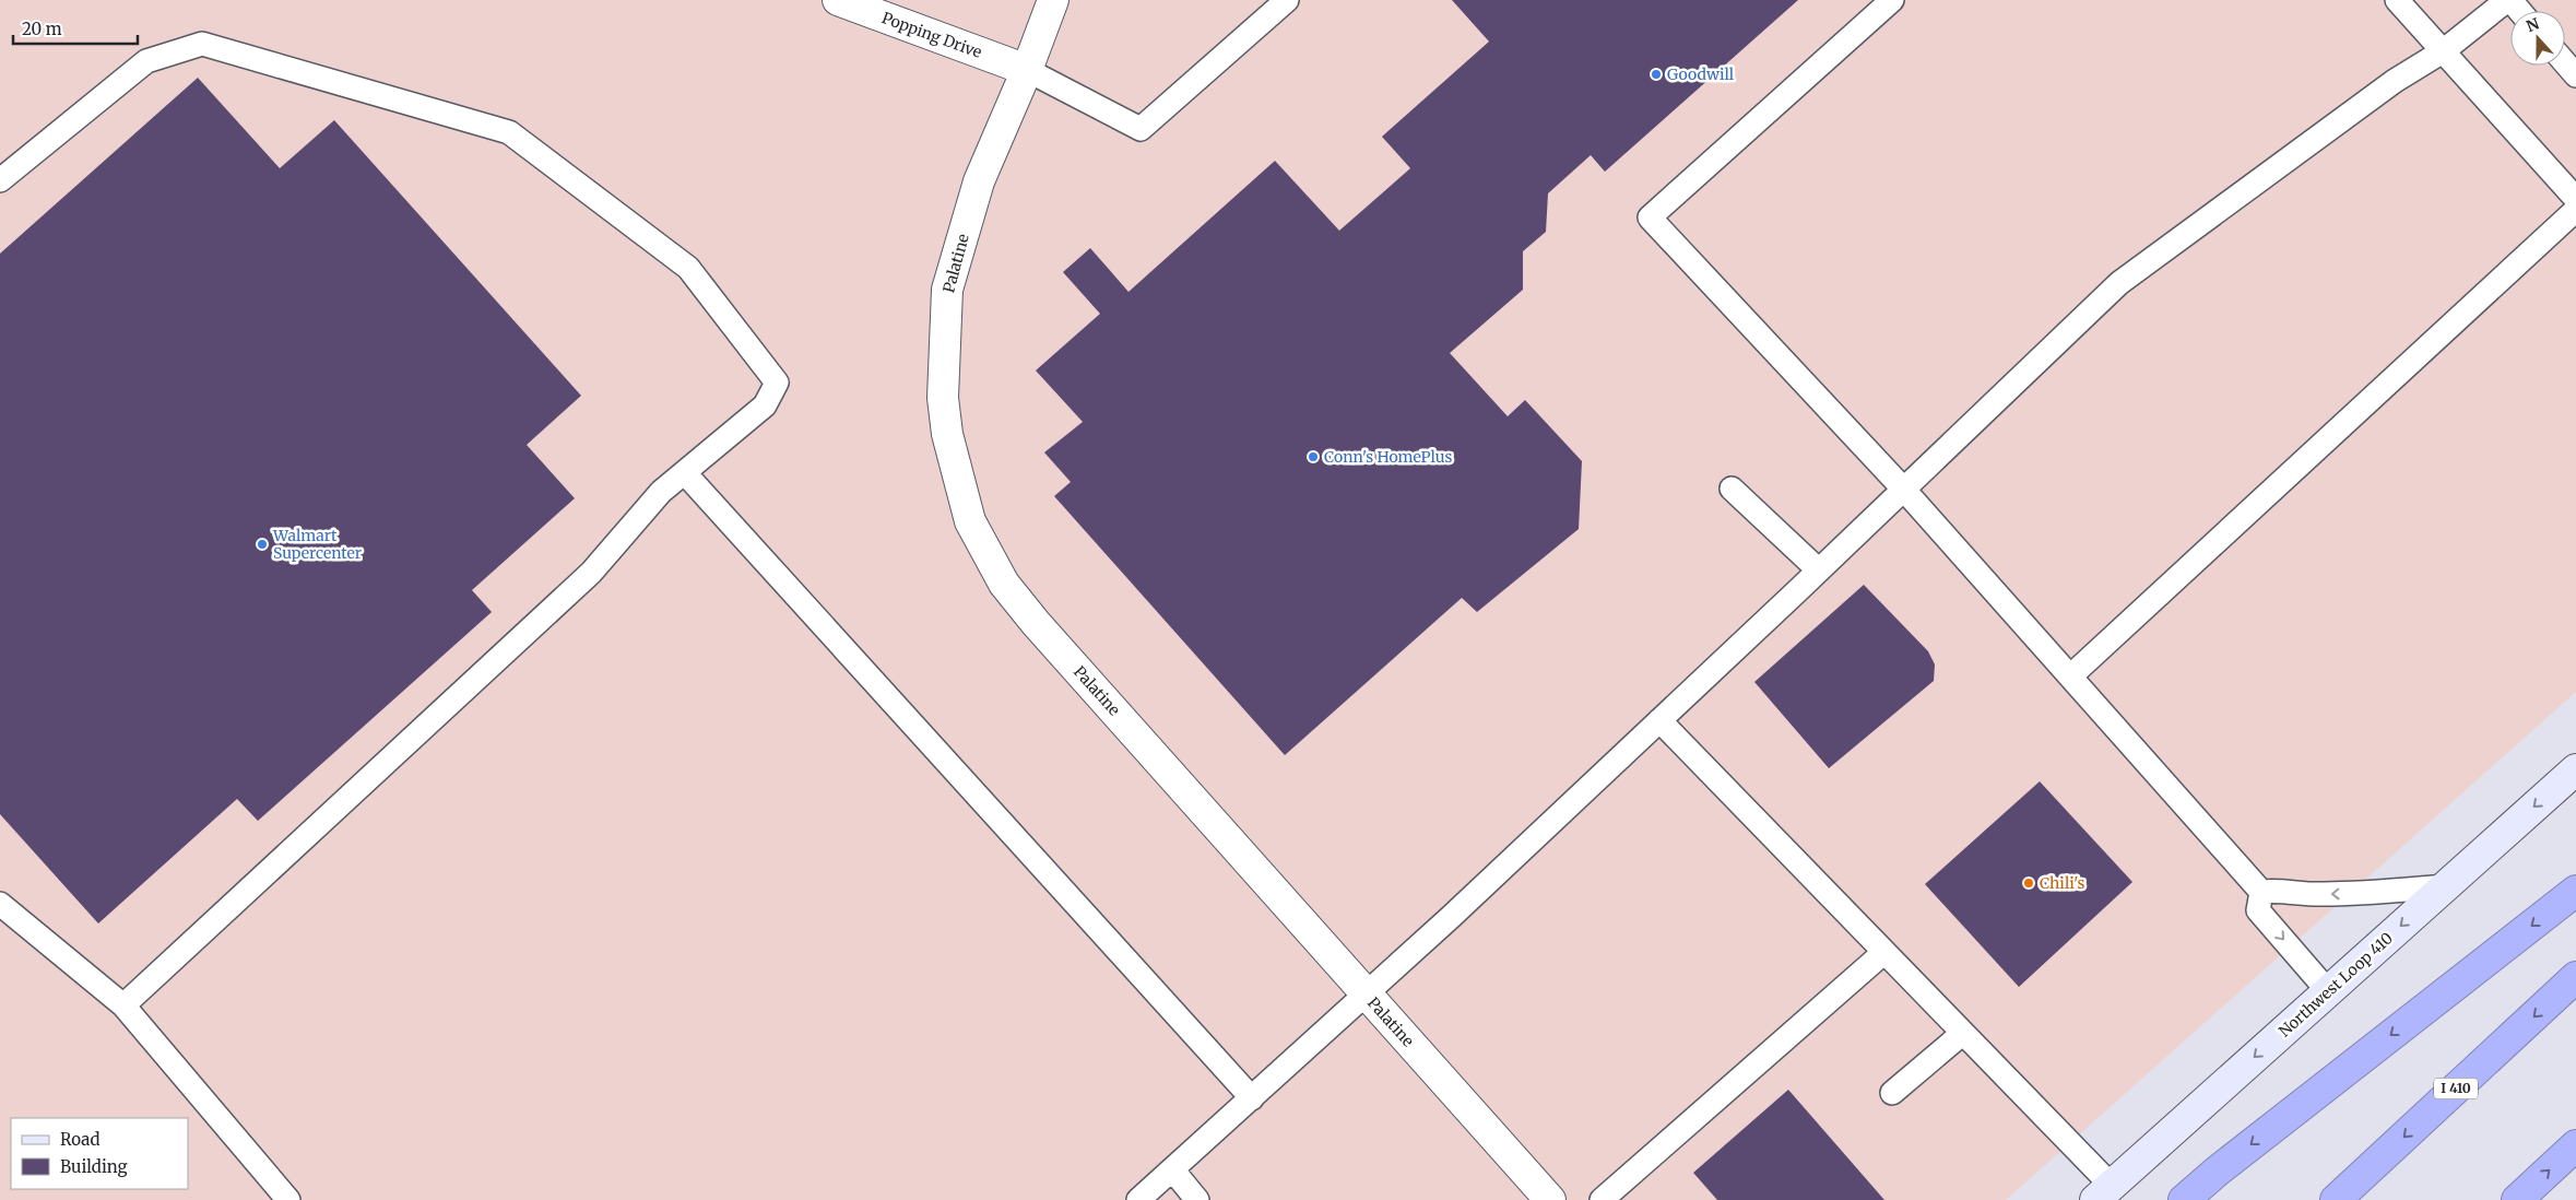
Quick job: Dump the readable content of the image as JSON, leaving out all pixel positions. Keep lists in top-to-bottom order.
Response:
{
  "streets": {
    "highway": ["I 410"],
    "main road": ["Northwest Loop 410"],
    "street": ["Popping Drive", "Palatine"]
  },
  "crossings": [
    ["Popping Drive", "Palatine"]
  ],
  "one_way": ["Northwest Loop 410"],
  "places": [
    "Goodwill",
    "Conn's HomePlus",
    "Walmart Supercenter",
    "Chili's"
  ],
  "legend": ["Road", "Building"],
  "scale_bar": "20 m",
  "north": "top"
}
